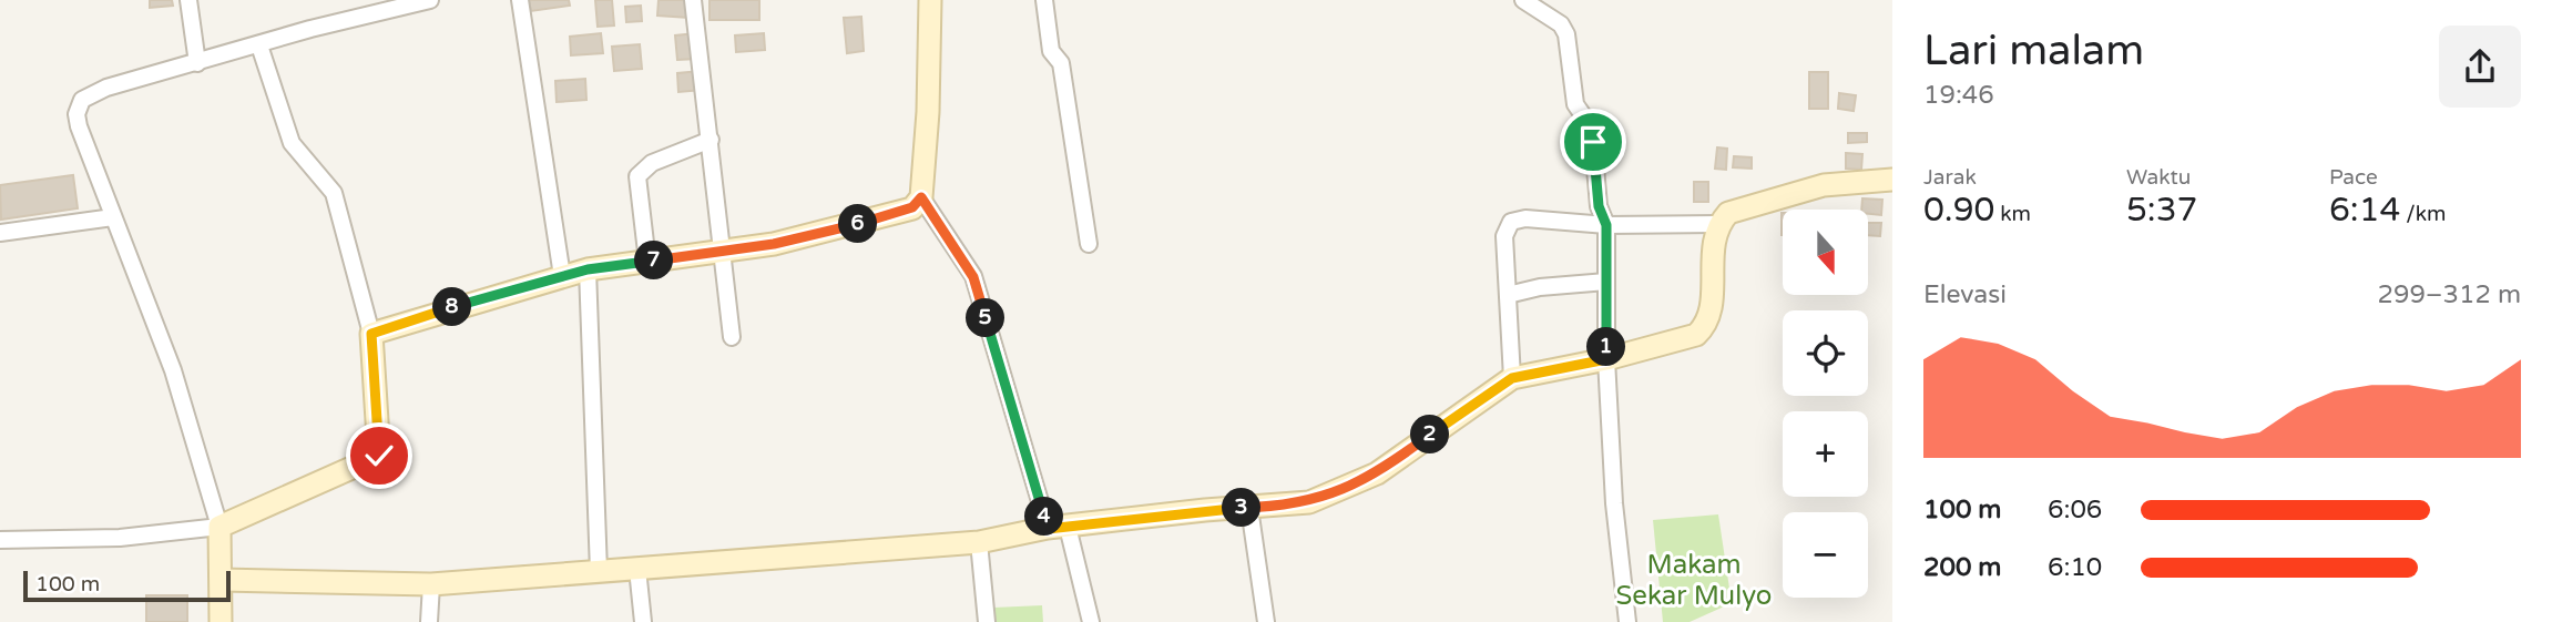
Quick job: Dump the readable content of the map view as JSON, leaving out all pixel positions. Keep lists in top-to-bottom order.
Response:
{
  "parks": ["Makam Sekar Mulyo"],
  "scale_bar": "100 m",
  "north": "bottom",
  "page": {
    "heading": ["Lari malam", "19:46"],
    "stats": [
      ["Jarak", "0.90 km"],
      ["Waktu", "5:37"],
      ["Pace", "6:14 /km"]
    ],
    "pins": [
      "6",
      "7",
      "8",
      "5",
      "1",
      "2",
      "3",
      "4"
    ],
    "map_buttons": ["+", "−"],
    "chart": ["Elevasi", "299–312 m"],
    "list": [
      {
        "name": "100 m",
        "note": "6:06"
      },
      {
        "name": "200 m",
        "note": "6:10"
      }
    ],
    "scale": "100 m"
  }
}
